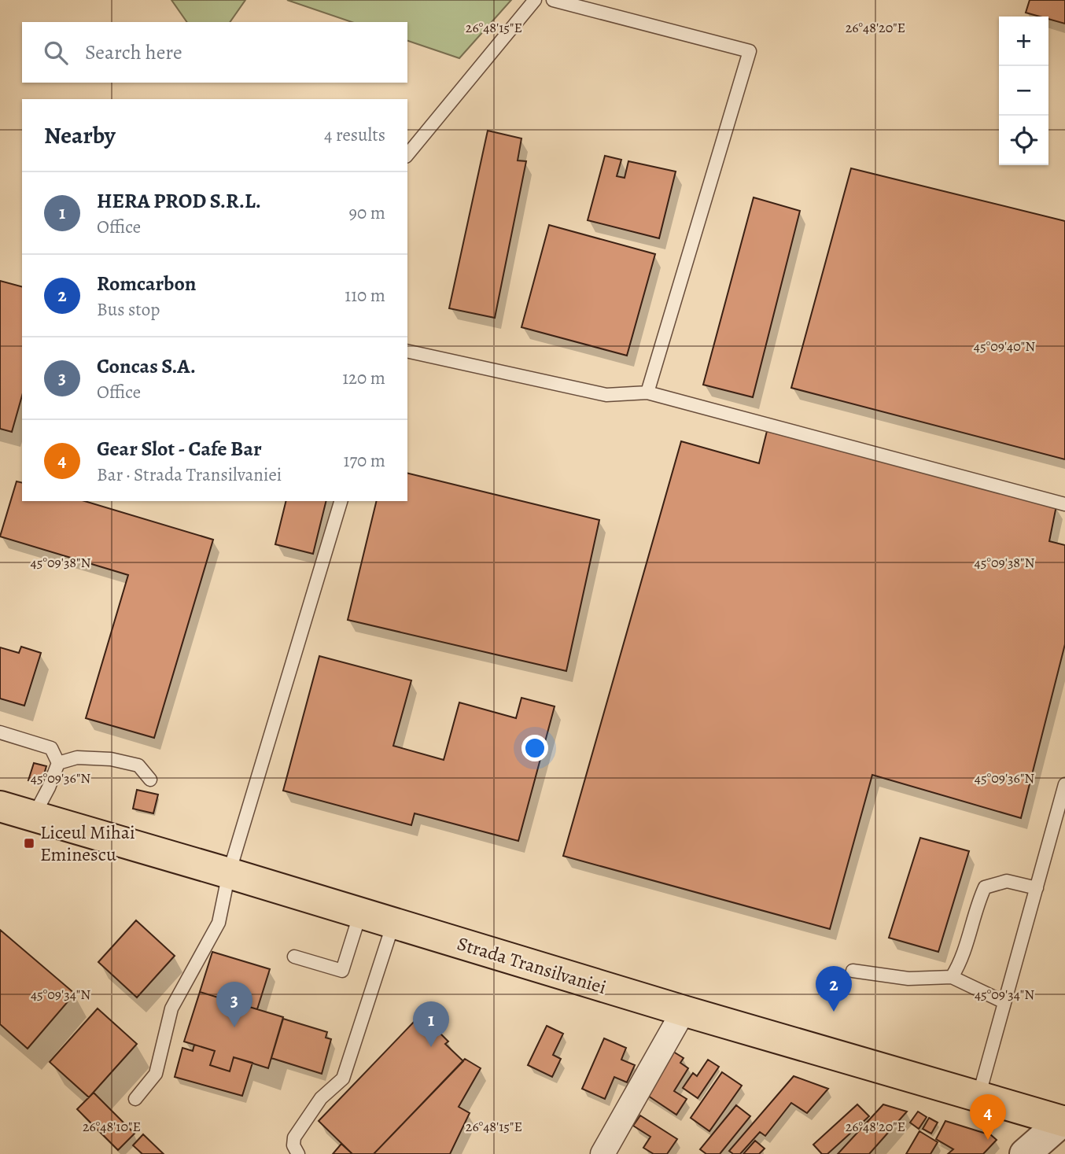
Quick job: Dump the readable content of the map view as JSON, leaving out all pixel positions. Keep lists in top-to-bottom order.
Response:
{
  "streets": {
    "main road": ["Strada Transilvaniei"]
  },
  "places": {
    "transit": ["Liceul Mihai Eminescu"]
  },
  "page": {
    "map_buttons": ["+", "−"],
    "search": "Search here",
    "heading": ["Nearby", "4 results"],
    "list": [
      {
        "mark": "1",
        "name": "HERA PROD S.R.L.",
        "note": "Office",
        "value": "90 m"
      },
      {
        "mark": "2",
        "name": "Romcarbon",
        "note": "Bus stop",
        "value": "110 m"
      },
      {
        "mark": "3",
        "name": "Concas S.A.",
        "note": "Office",
        "value": "120 m"
      },
      {
        "mark": "4",
        "name": "Gear Slot - Cafe Bar",
        "note": "Bar · Strada Transilvaniei",
        "value": "170 m"
      }
    ],
    "pins": [
      "2",
      "3",
      "1",
      "4"
    ]
  },
  "coordinates": [
    "26°48'15\"E",
    "26°48'20\"E",
    "45°09'40\"N",
    "45°09'38\"N",
    "45°09'36\"N",
    "45°09'34\"N",
    "26°48'10\"E"
  ]
}
